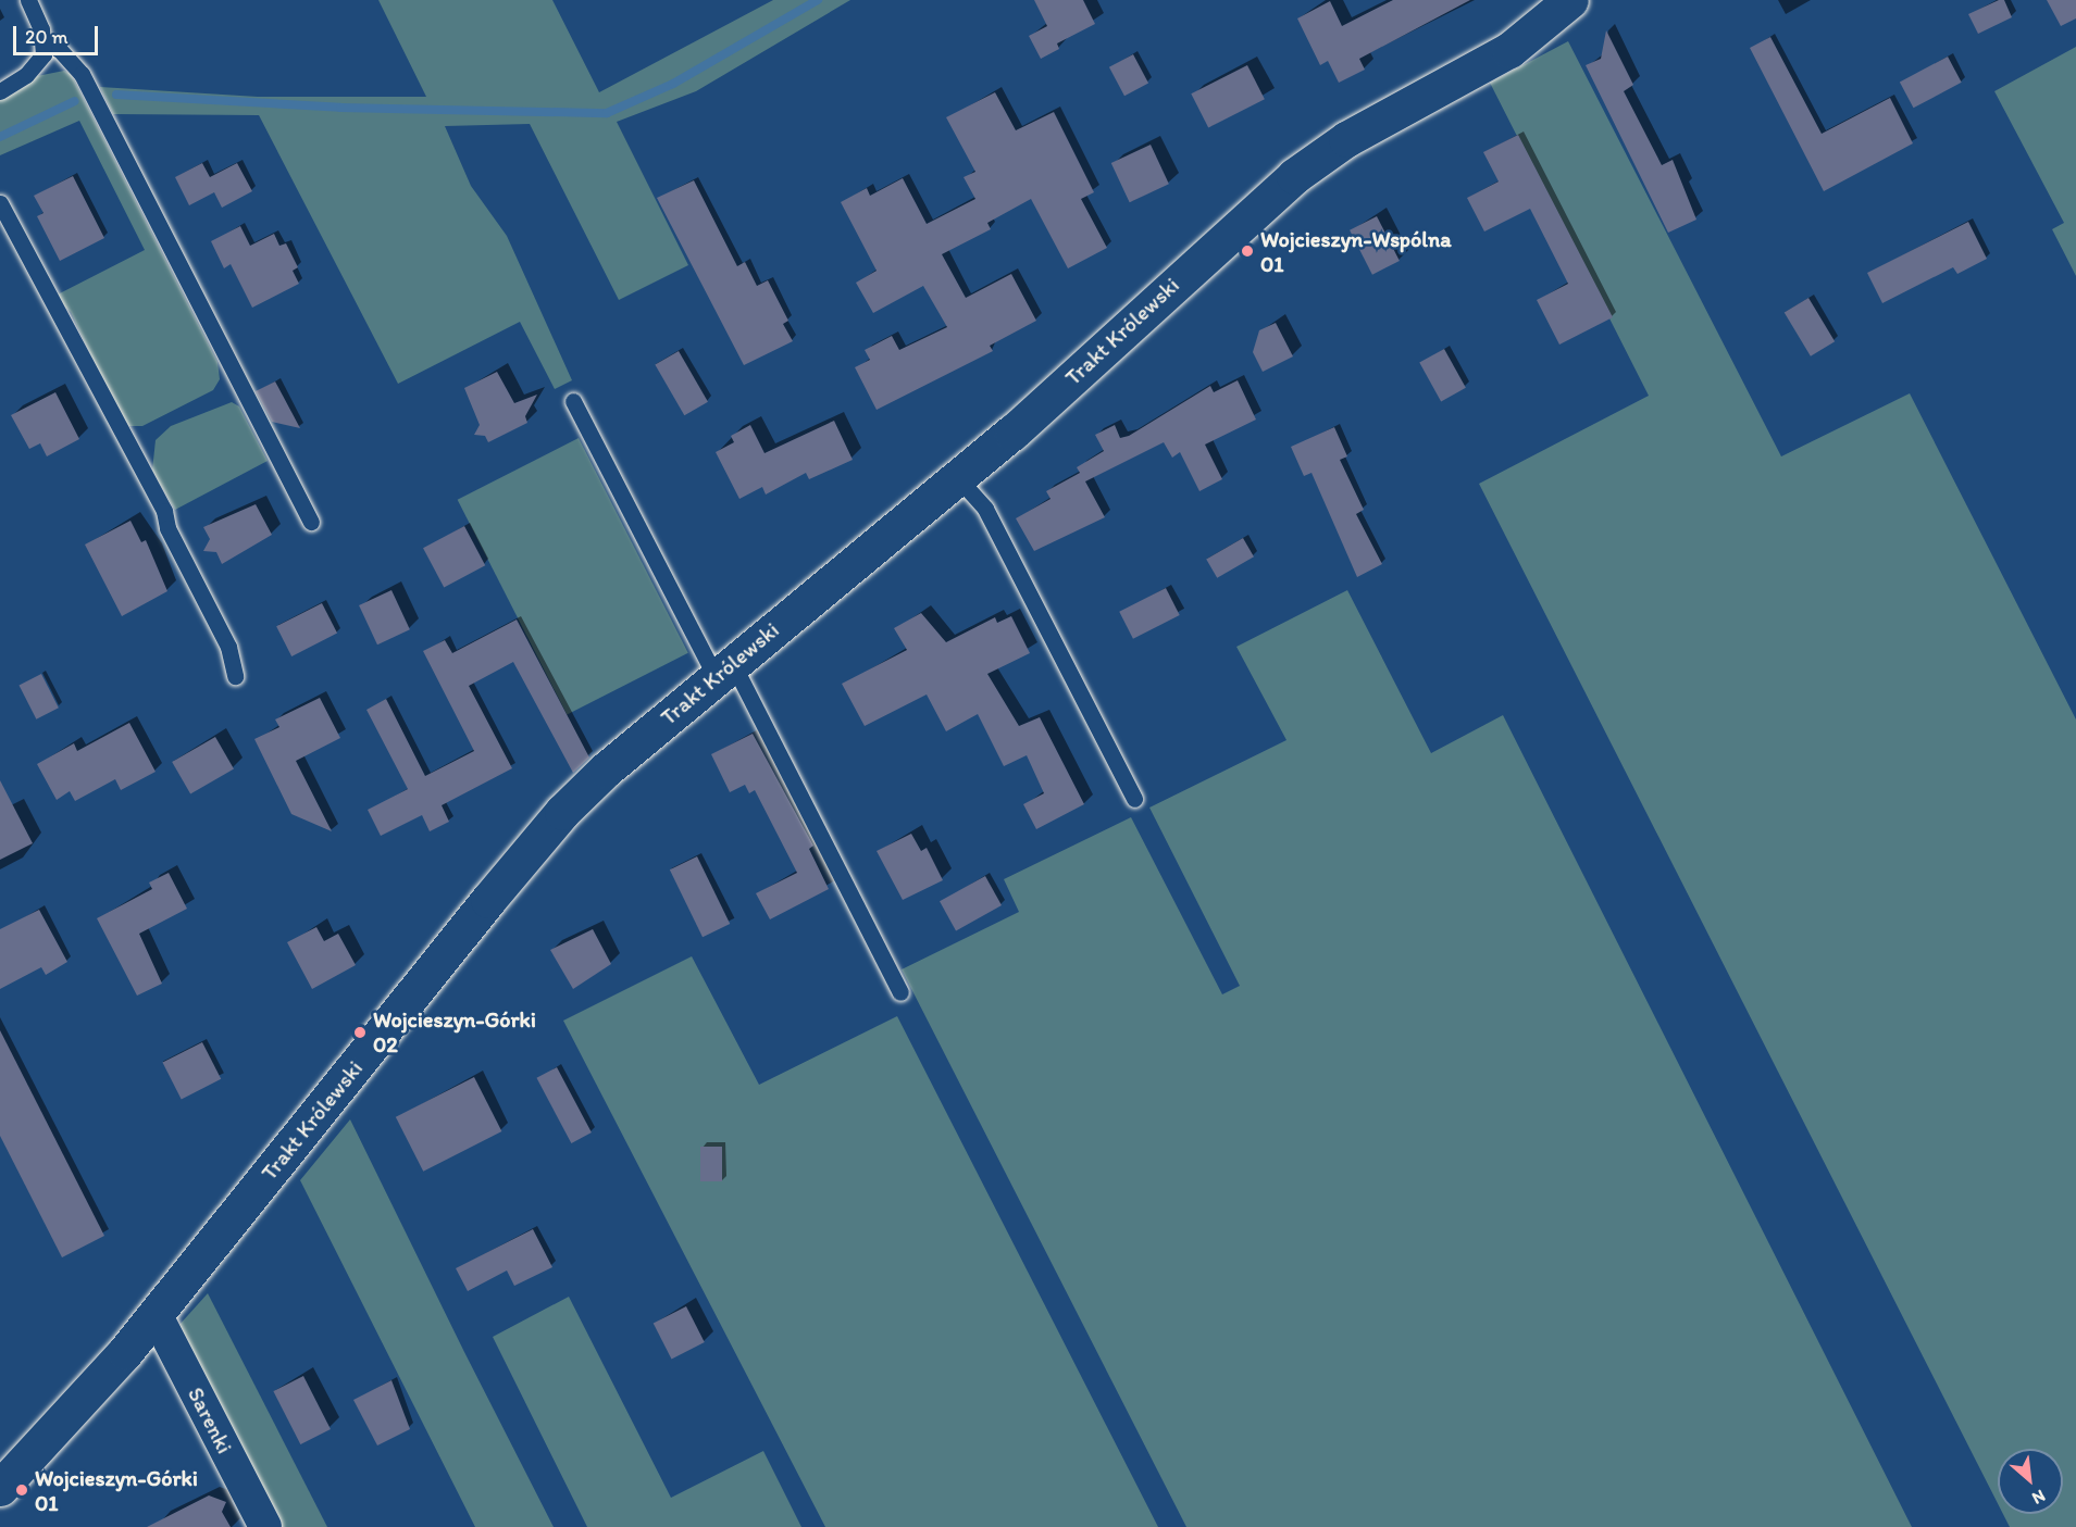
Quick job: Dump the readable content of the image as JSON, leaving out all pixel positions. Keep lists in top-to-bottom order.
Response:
{
  "streets": {
    "street": ["Trakt Królewski", "Sarenki"]
  },
  "crossings": [
    ["Trakt Królewski", "Sarenki"]
  ],
  "places": ["Wojcieszyn-Wspólna 01", "Wojcieszyn-Górki 02", "Wojcieszyn-Górki 01"],
  "scale_bar": "20 m",
  "north": "bottom right"
}
